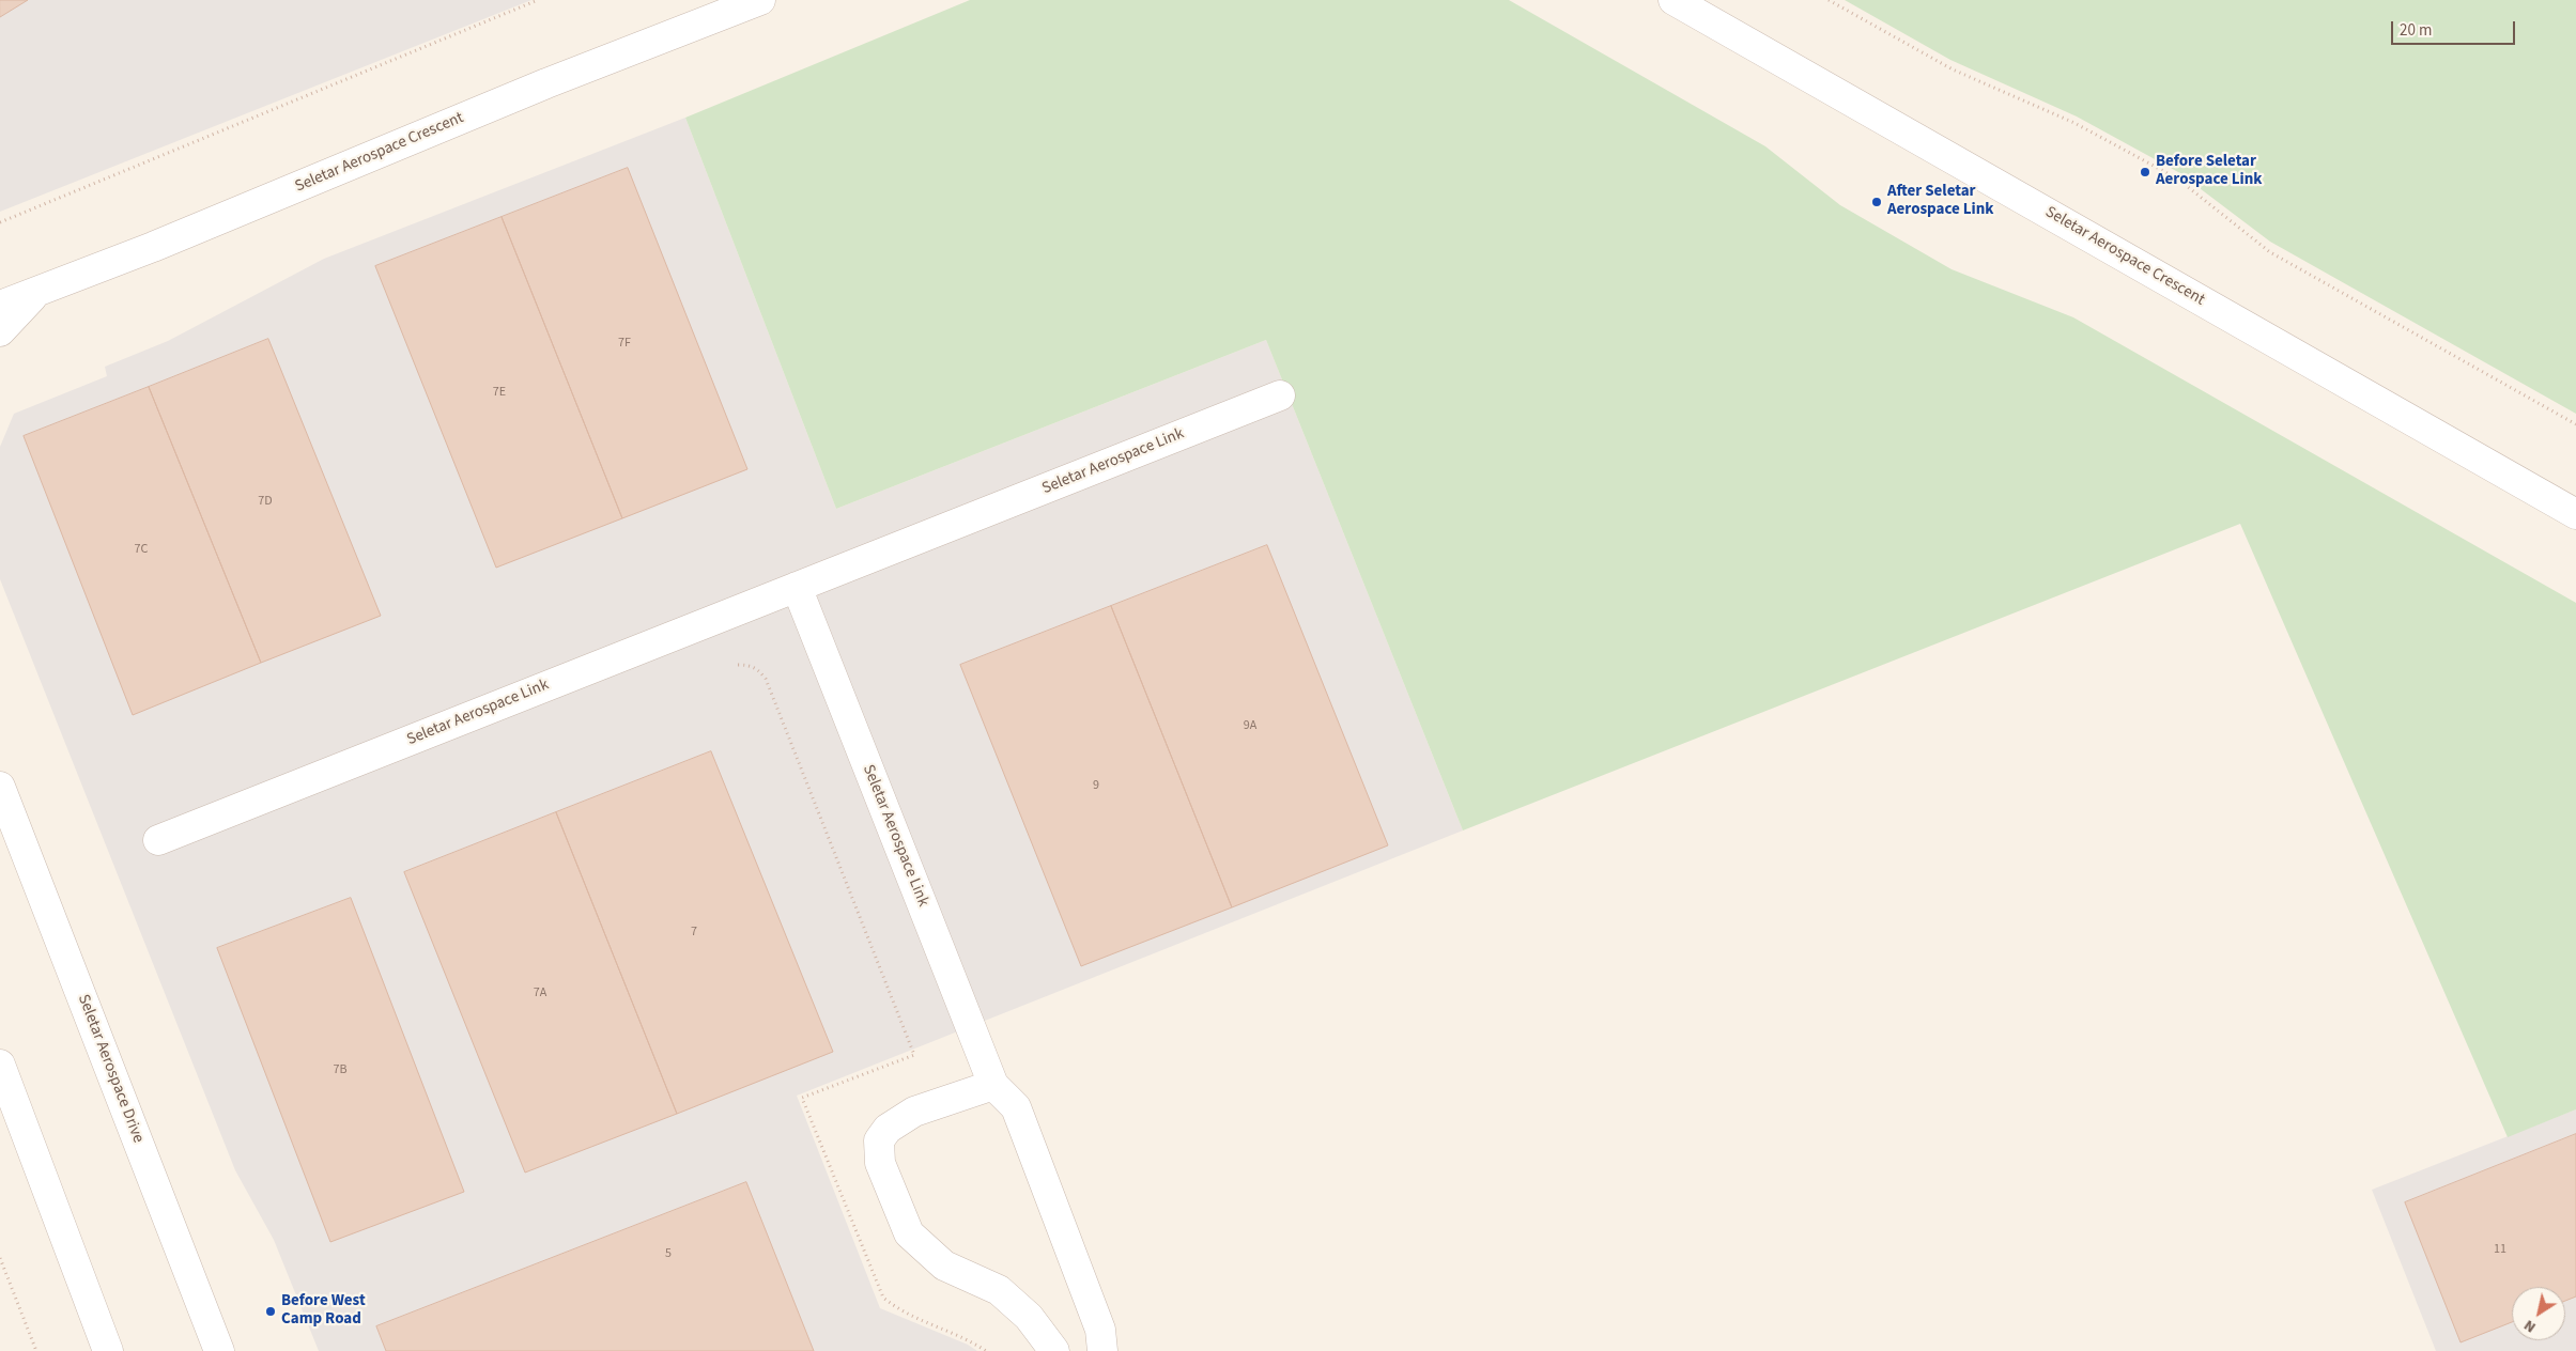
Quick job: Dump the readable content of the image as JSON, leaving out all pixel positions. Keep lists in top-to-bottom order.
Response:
{
  "streets": {
    "street": ["Seletar Aerospace Crescent", "Seletar Aerospace Link", "Seletar Aerospace Drive"]
  },
  "places": ["Before Seletar Aerospace Link", "After Seletar Aerospace Link", "Before West Camp Road"],
  "house_numbers": [
    "7F",
    "7E",
    "7D",
    "7C",
    "9A",
    "9",
    "7",
    "7A",
    "7B",
    "11",
    "5"
  ],
  "scale_bar": "20 m",
  "north": "bottom left"
}
